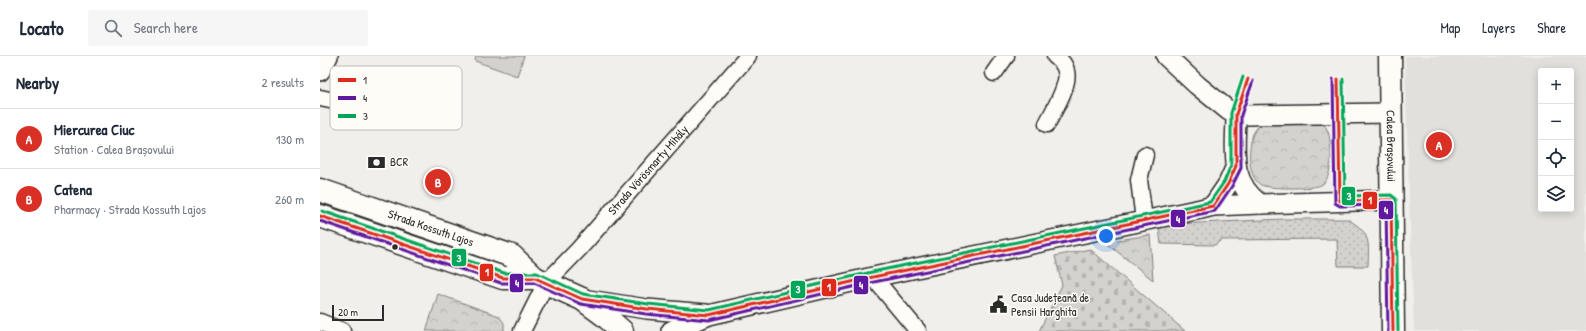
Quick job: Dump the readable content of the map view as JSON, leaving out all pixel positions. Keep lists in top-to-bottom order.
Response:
{
  "streets": {
    "main road": ["Calea Brașovului", "Strada Kossuth Lajos"],
    "street": ["Strada Vörösmarty Mihály"]
  },
  "crossings": [
    ["Calea Brașovului", "Strada Kossuth Lajos"],
    ["Strada Vörösmarty Mihály", "Strada Kossuth Lajos"]
  ],
  "places": {
    "bank": ["BCR"],
    "public building": ["Casa Județeană de Pensii Harghita"]
  },
  "lines": ["transit line 3", "transit line 1", "transit line 4"],
  "legend": ["1", "4", "3"],
  "scale_bar": "20 m",
  "page": {
    "header": "Locato",
    "search": "Search here",
    "nav": ["Map", "Layers", "Share"],
    "heading": ["Nearby", "2 results"],
    "map_buttons": ["+", "−"],
    "list": [
      {
        "mark": "A",
        "name": "Miercurea Ciuc",
        "note": "Station · Calea Brașovului",
        "value": "130 m"
      },
      {
        "mark": "B",
        "name": "Catena",
        "note": "Pharmacy · Strada Kossuth Lajos",
        "value": "260 m"
      }
    ],
    "pins": ["A", "B"],
    "scale": "20 m"
  }
}
